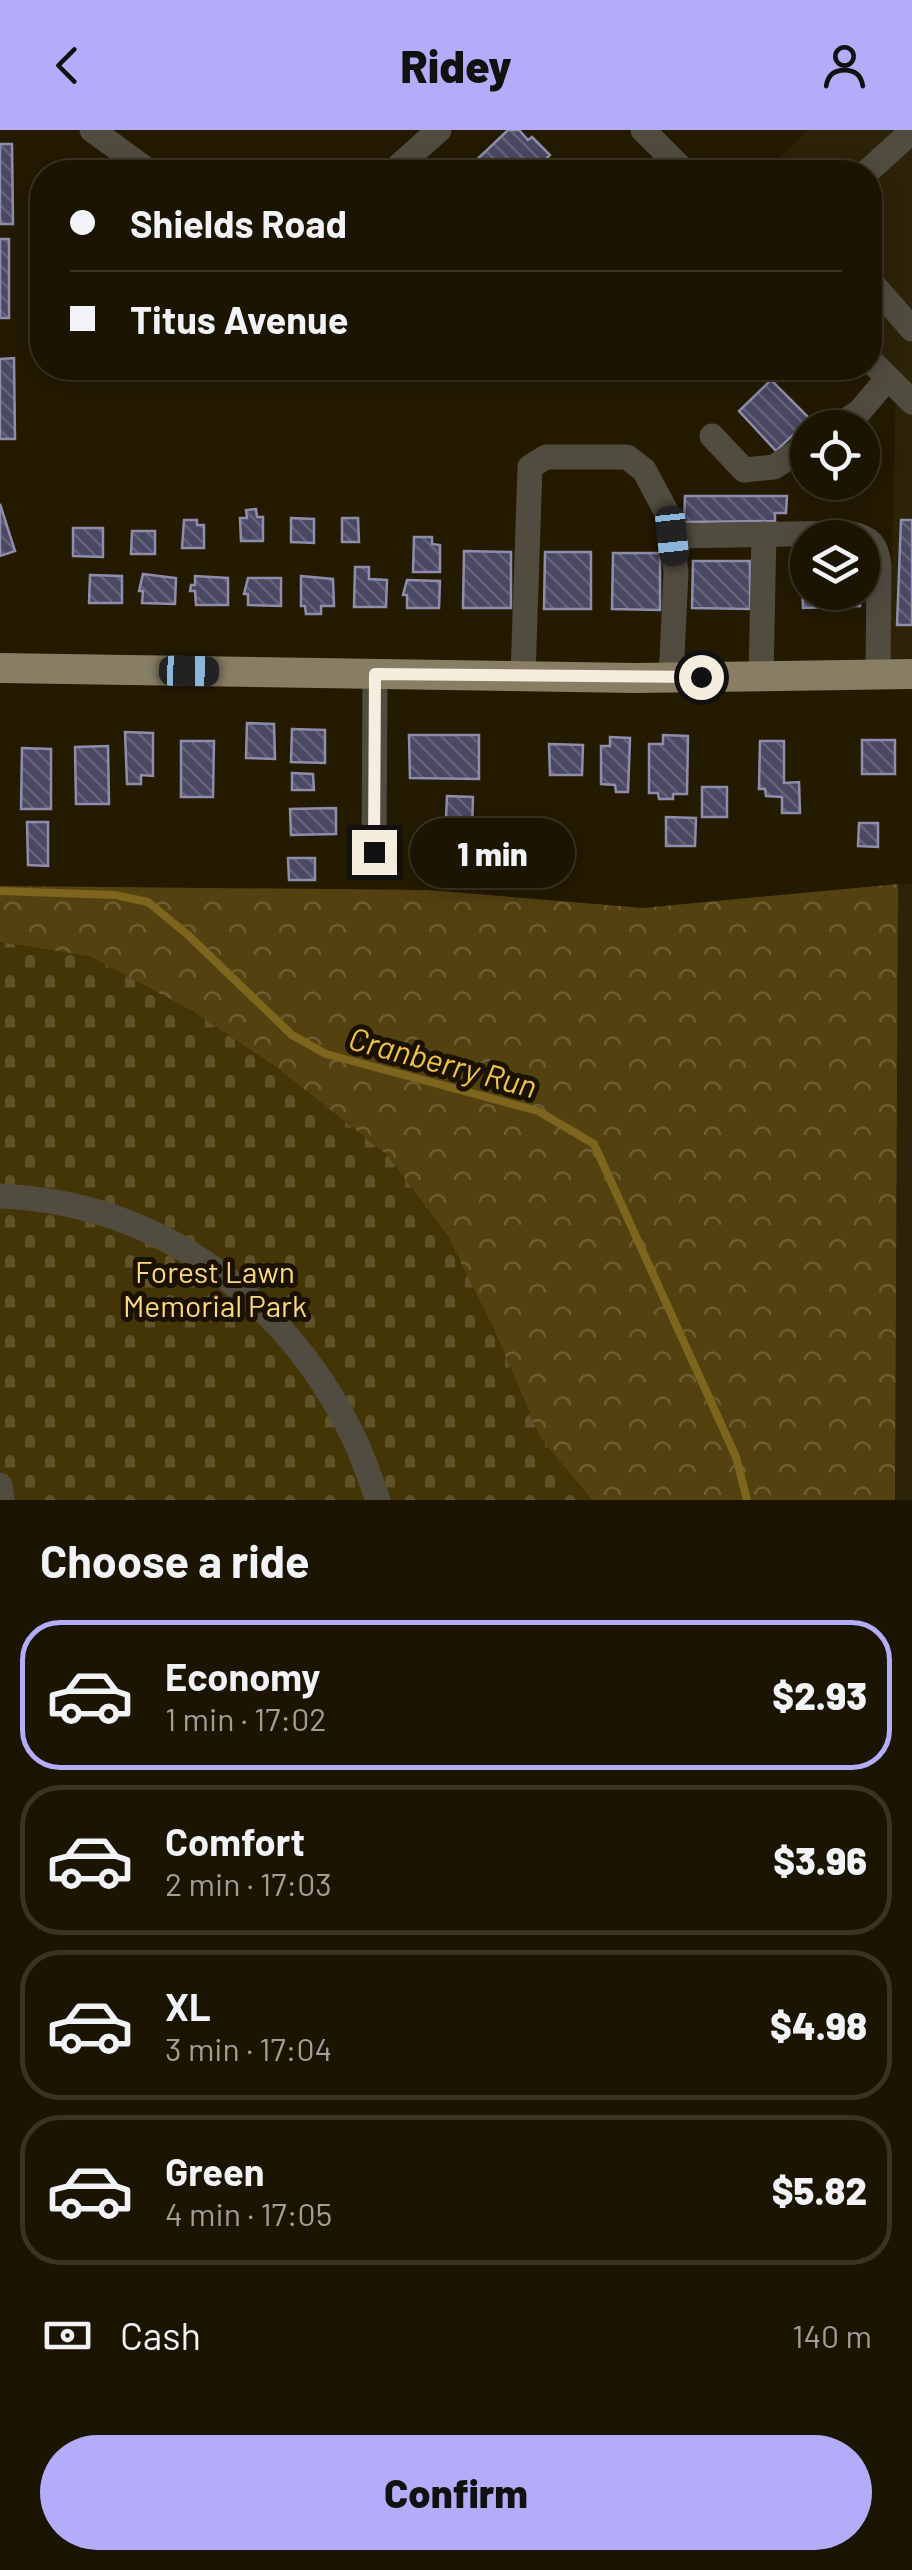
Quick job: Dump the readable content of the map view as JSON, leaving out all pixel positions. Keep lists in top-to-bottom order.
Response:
{
  "water": ["Cranberry Run"],
  "parks": ["Forest Lawn Memorial Park"],
  "page": {
    "header": "Ridey",
    "banner": ["Shields Road", "Titus Avenue"],
    "bubble": "1 min",
    "heading": "Choose a ride",
    "list": [
      {
        "name": "Economy",
        "note": "1 min · 17:02",
        "value": "$2.93"
      },
      {
        "name": "Comfort",
        "note": "2 min · 17:03",
        "value": "$3.96"
      },
      {
        "name": "XL",
        "note": "3 min · 17:04",
        "value": "$4.98"
      },
      {
        "name": "Green",
        "note": "4 min · 17:05",
        "value": "$5.82"
      }
    ],
    "pay": ["Cash", "140 m"],
    "buttons": "Confirm"
  }
}
